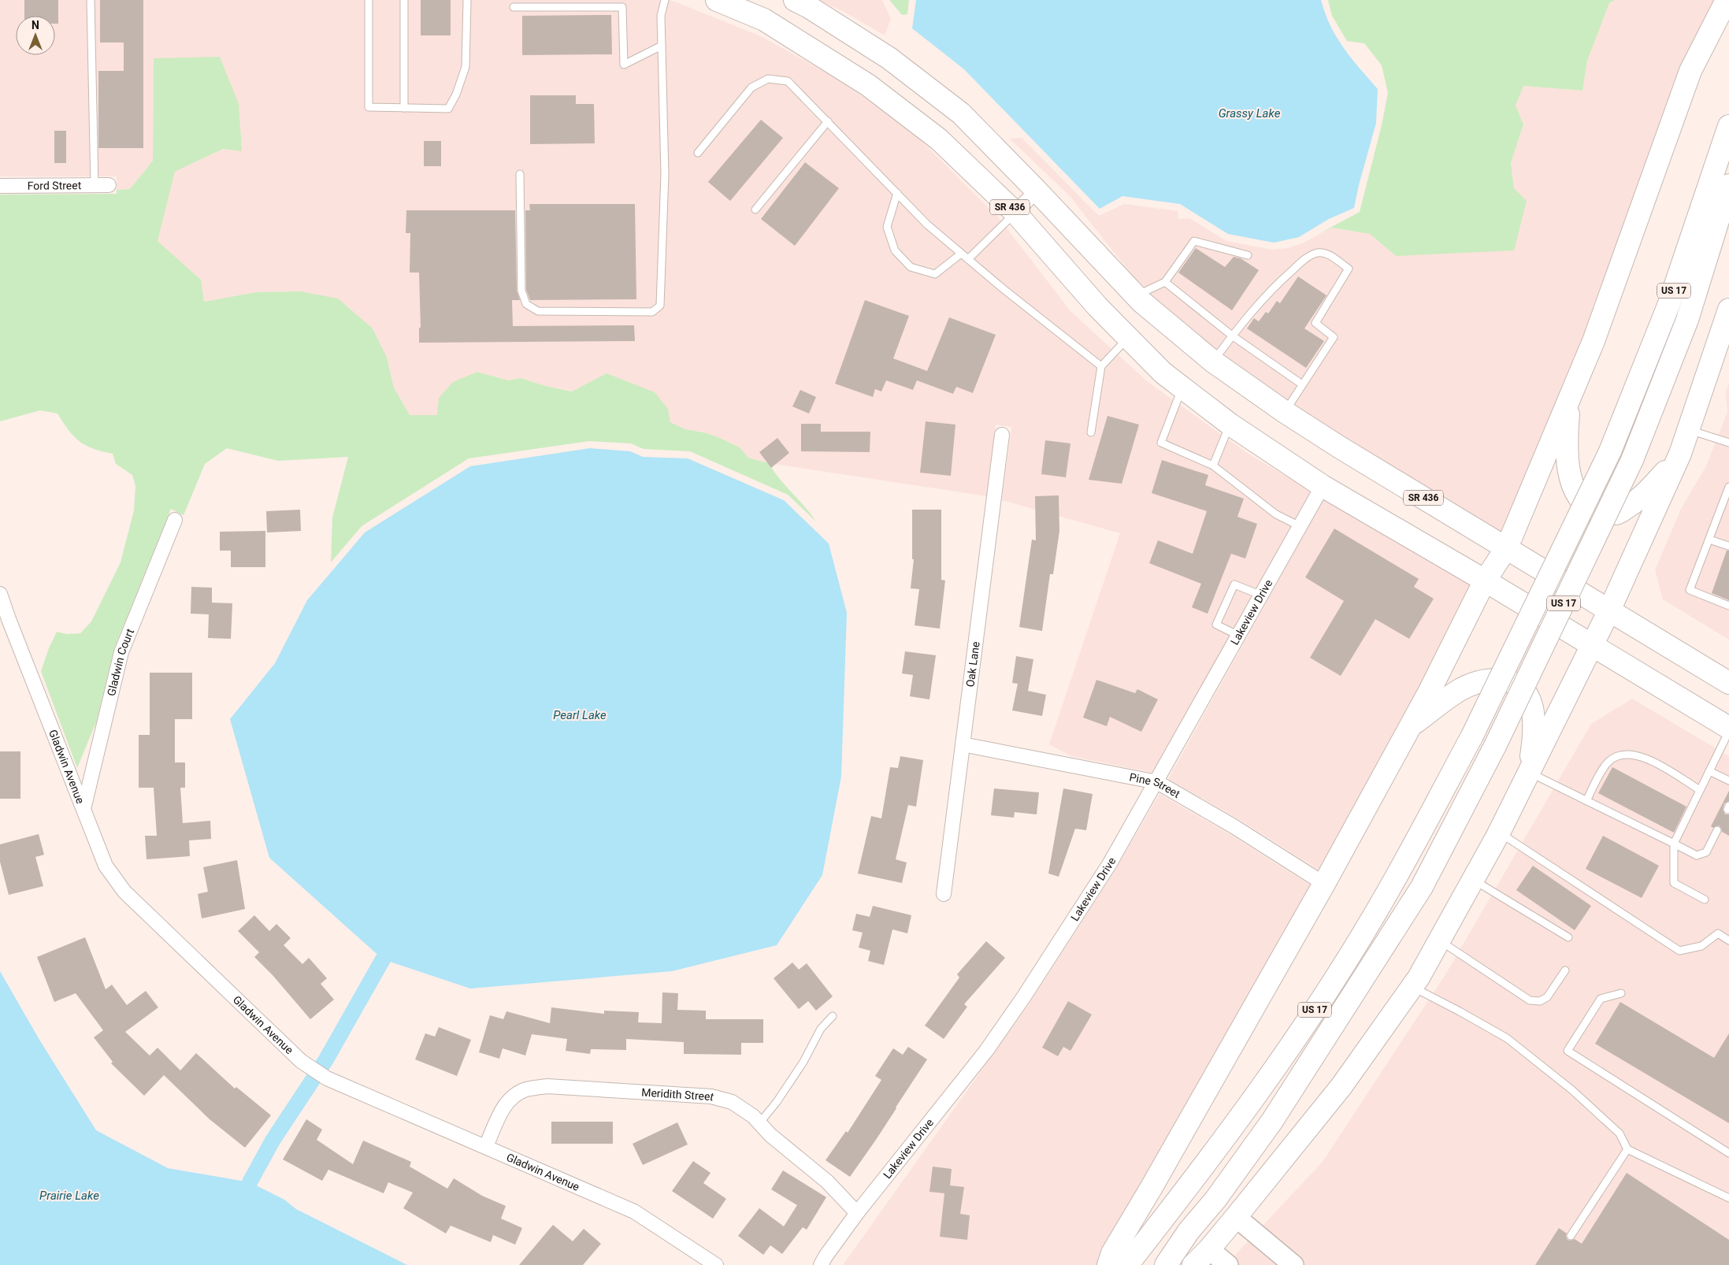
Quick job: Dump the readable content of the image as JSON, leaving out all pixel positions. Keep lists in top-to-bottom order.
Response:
{
  "streets": {
    "main road": ["SR 436", "US 17"],
    "street": [
      "Ford Street",
      "Lakeview Drive",
      "Gladwin Court",
      "Oak Lane",
      "Gladwin Avenue",
      "Pine Street",
      "Meridith Street"
    ]
  },
  "crossings": [
    ["SR 436", "Lakeview Drive"],
    ["Lakeview Drive", "Pine Street"],
    ["Lakeview Drive", "Meridith Street"],
    ["Gladwin Court", "Gladwin Avenue"],
    ["Oak Lane", "Pine Street"],
    ["Gladwin Avenue", "Meridith Street"]
  ],
  "water": ["Grassy Lake", "Pearl Lake", "Prairie Lake"],
  "north": "top"
}
